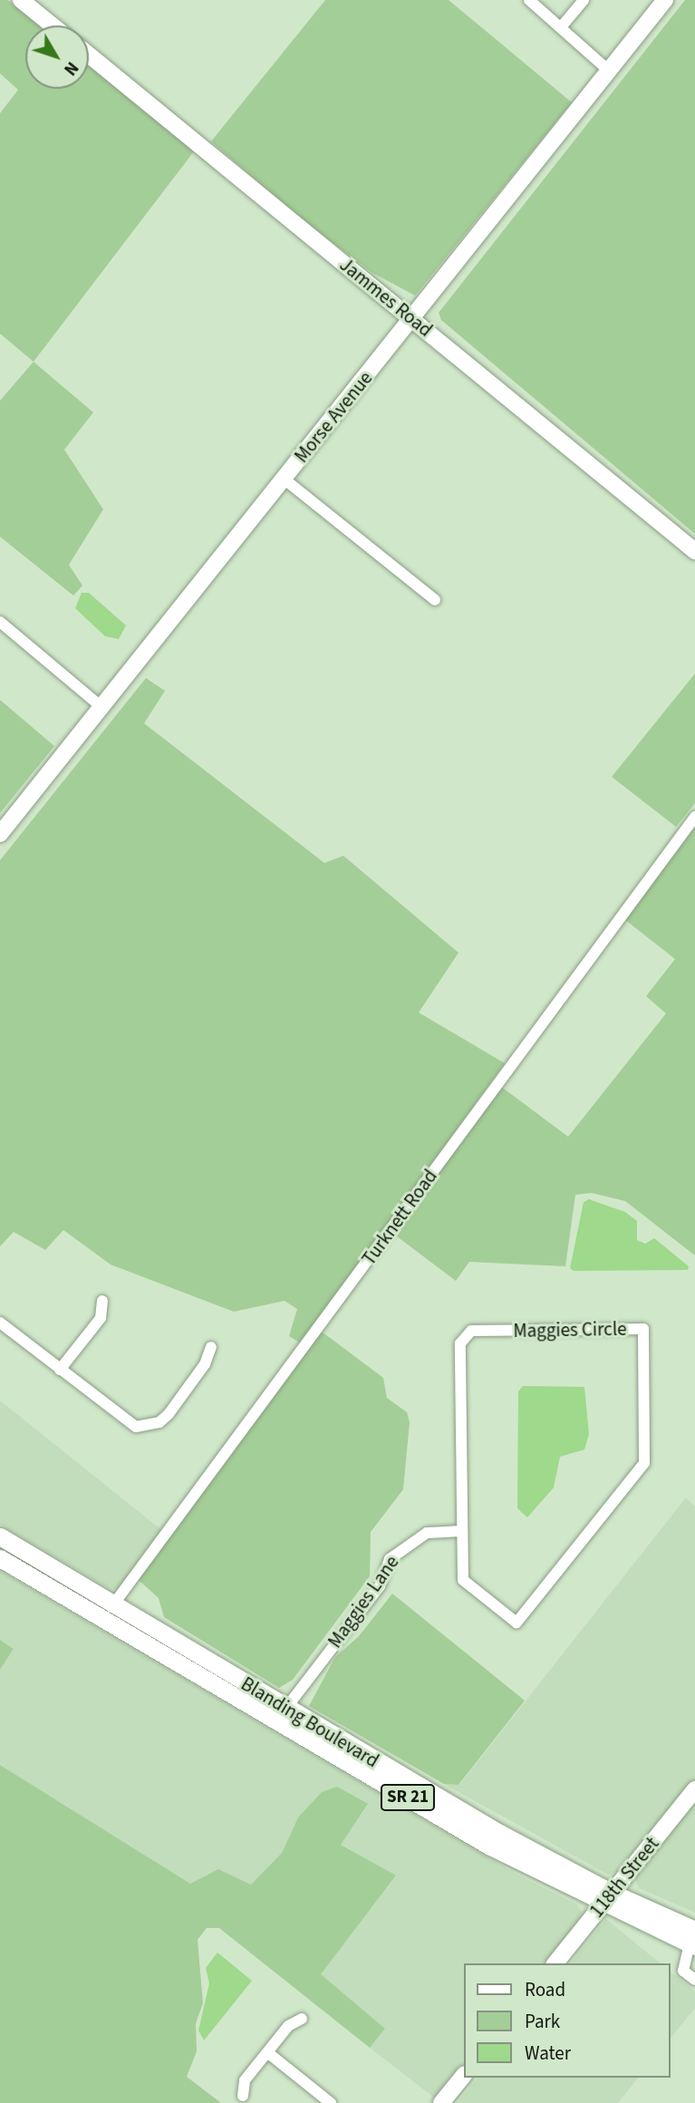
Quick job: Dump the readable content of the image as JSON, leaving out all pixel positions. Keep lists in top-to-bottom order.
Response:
{
  "streets": {
    "main road": ["Blanding Boulevard", "SR 21"],
    "street": [
      "Jammes Road",
      "Morse Avenue",
      "Turknett Road",
      "Maggies Circle",
      "Maggies Lane",
      "118th Street"
    ]
  },
  "crossings": [
    ["Jammes Road", "Morse Avenue"],
    ["Turknett Road", "Blanding Boulevard"],
    ["Maggies Circle", "Maggies Lane"],
    ["Maggies Lane", "Blanding Boulevard"],
    ["Blanding Boulevard", "118th Street"]
  ],
  "legend": ["Road", "Park", "Water"],
  "north": "bottom right"
}
